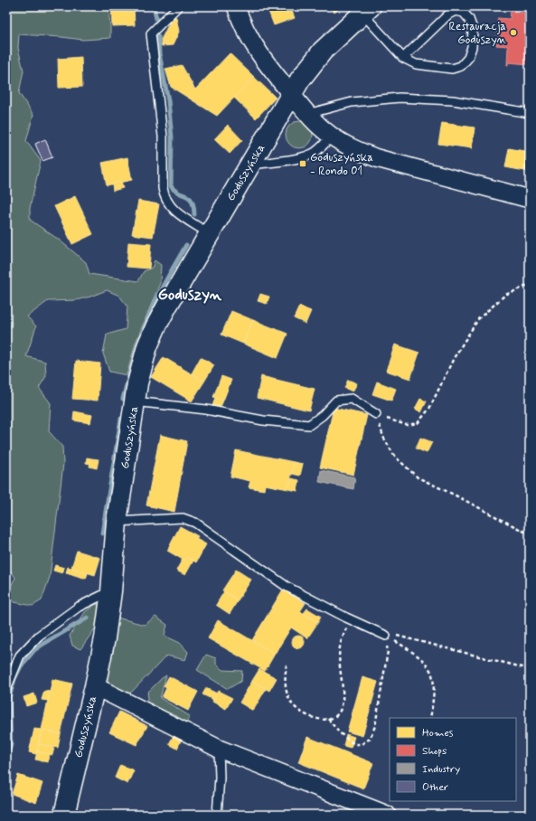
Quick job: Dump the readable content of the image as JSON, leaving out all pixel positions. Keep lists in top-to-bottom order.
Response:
{
  "streets": {
    "street": ["Goduszyńska"]
  },
  "districts": ["Goduszyn"],
  "places": {
    "other": ["Restauracja Goduszyn"],
    "transit": ["Goduszyńska - Rondo 01"]
  },
  "legend": [
    "Homes",
    "Shops",
    "Industry",
    "Other"
  ]
}
